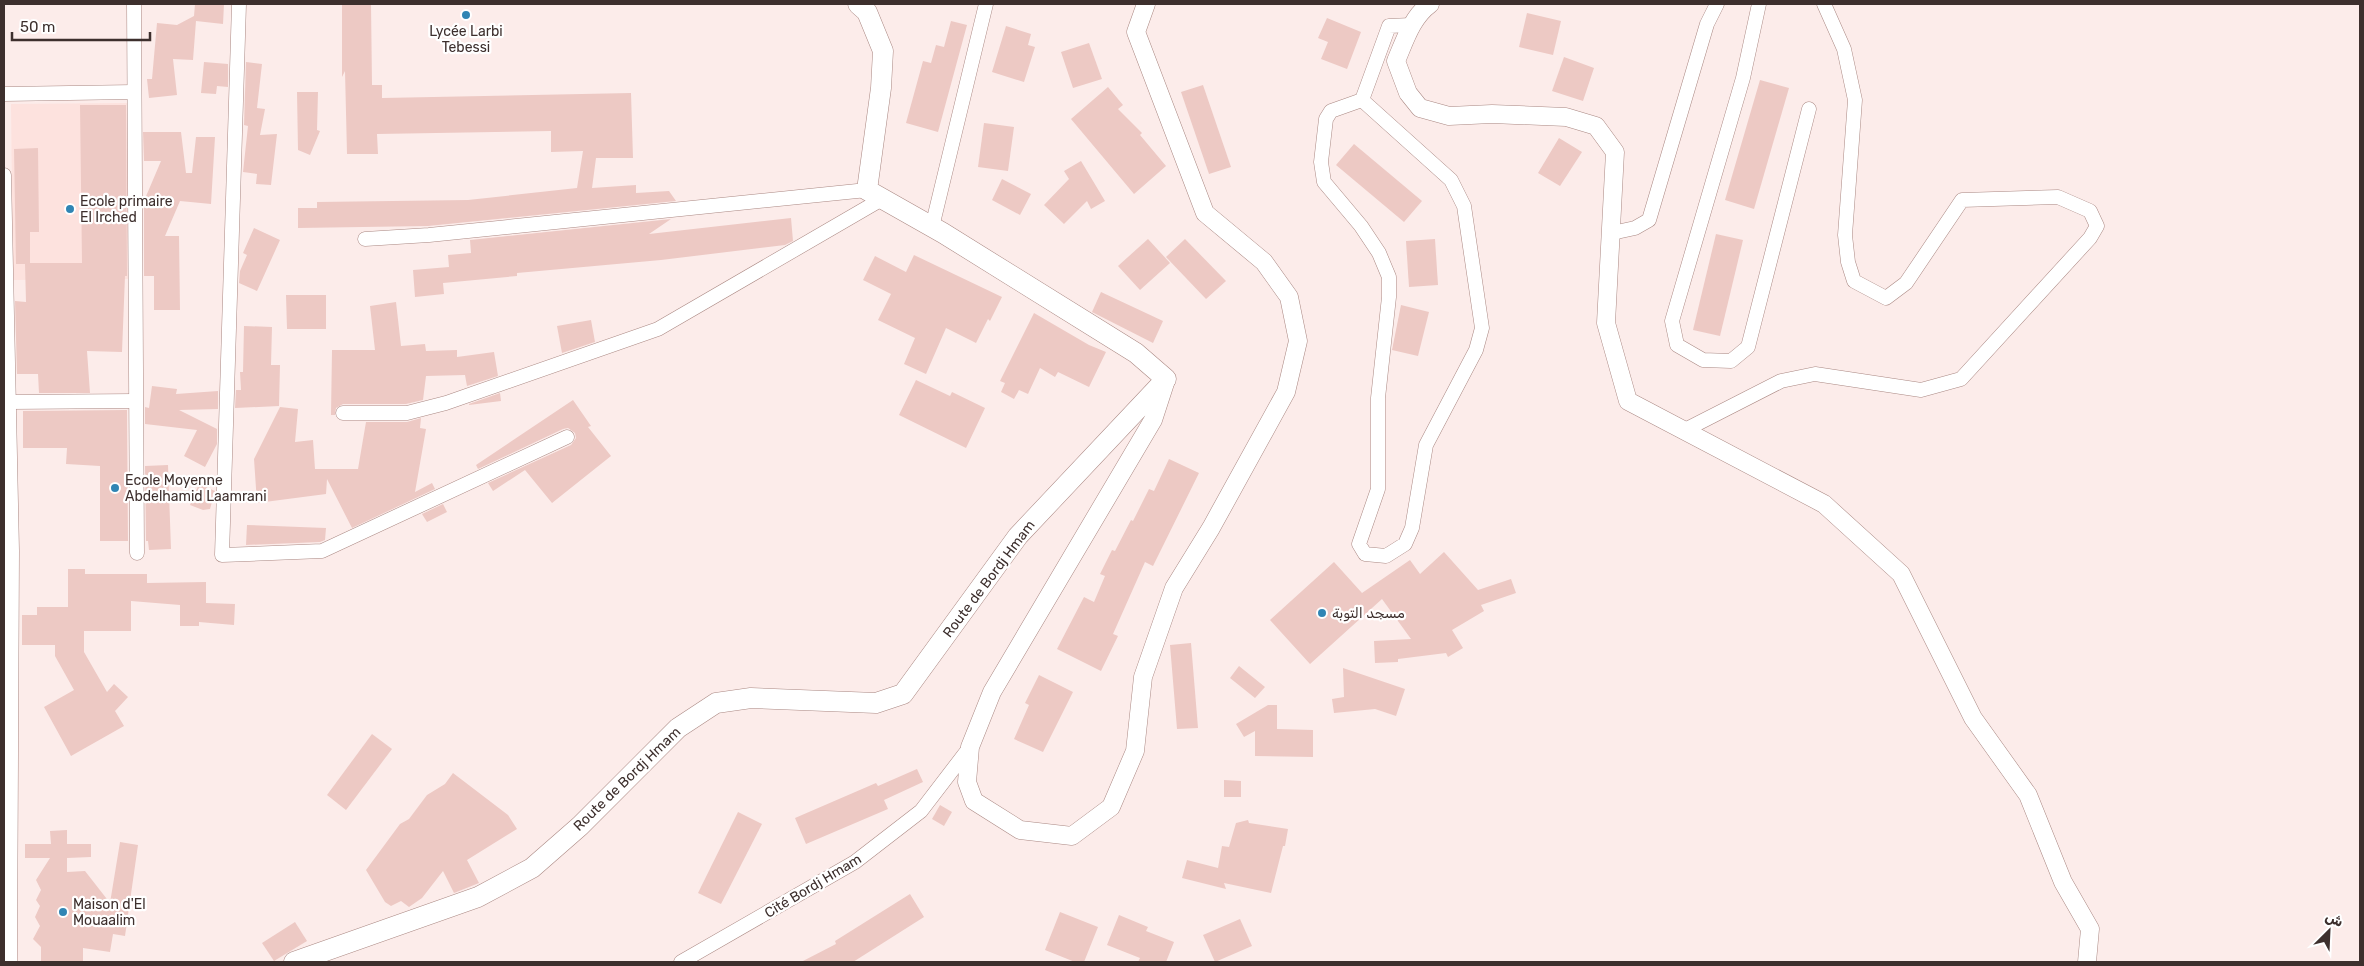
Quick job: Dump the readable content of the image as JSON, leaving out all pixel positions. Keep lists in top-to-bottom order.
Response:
{
  "streets": {
    "main road": ["Route de Bordj Hmam"],
    "street": ["Cité Bordj Hmam"]
  },
  "places": [
    "Lycée Larbi Tebessi",
    "Ecole primaire El Irched",
    "Ecole Moyenne Abdelhamid Laamrani",
    "مسجد التوبة",
    "Maison d'El Mouaalim"
  ],
  "scale_bar": "50 m",
  "north": "top right"
}
